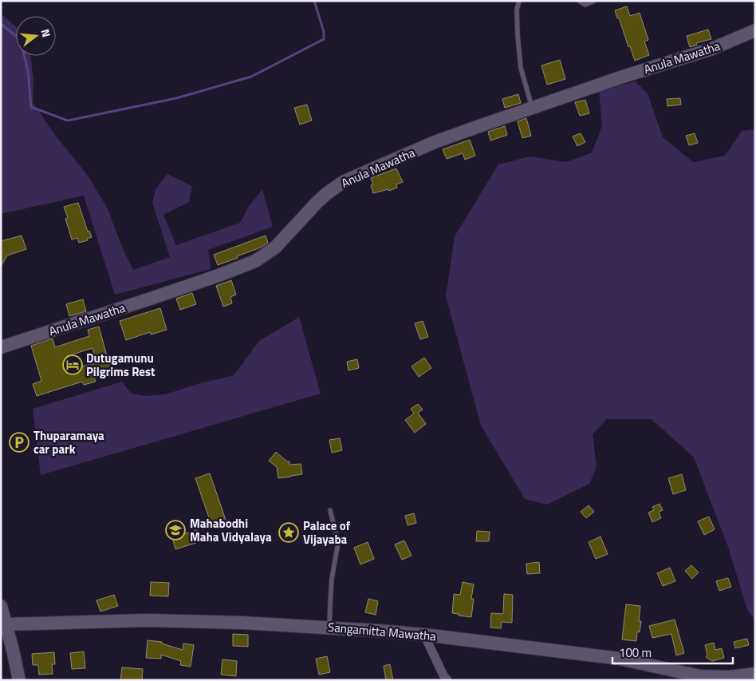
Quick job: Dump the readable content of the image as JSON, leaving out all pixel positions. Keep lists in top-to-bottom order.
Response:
{
  "streets": {
    "main road": ["Anula Mawatha", "Sangamitta Mawatha"]
  },
  "places": {
    "hotel": ["Dutugamunu Pilgrims Rest"],
    "parking": ["Thuparamaya car park"],
    "school or university": ["Mahabodhi Maha Vidyalaya"],
    "place": ["Palace of Vijayaba"]
  },
  "scale_bar": "100 m",
  "north": "right"
}
